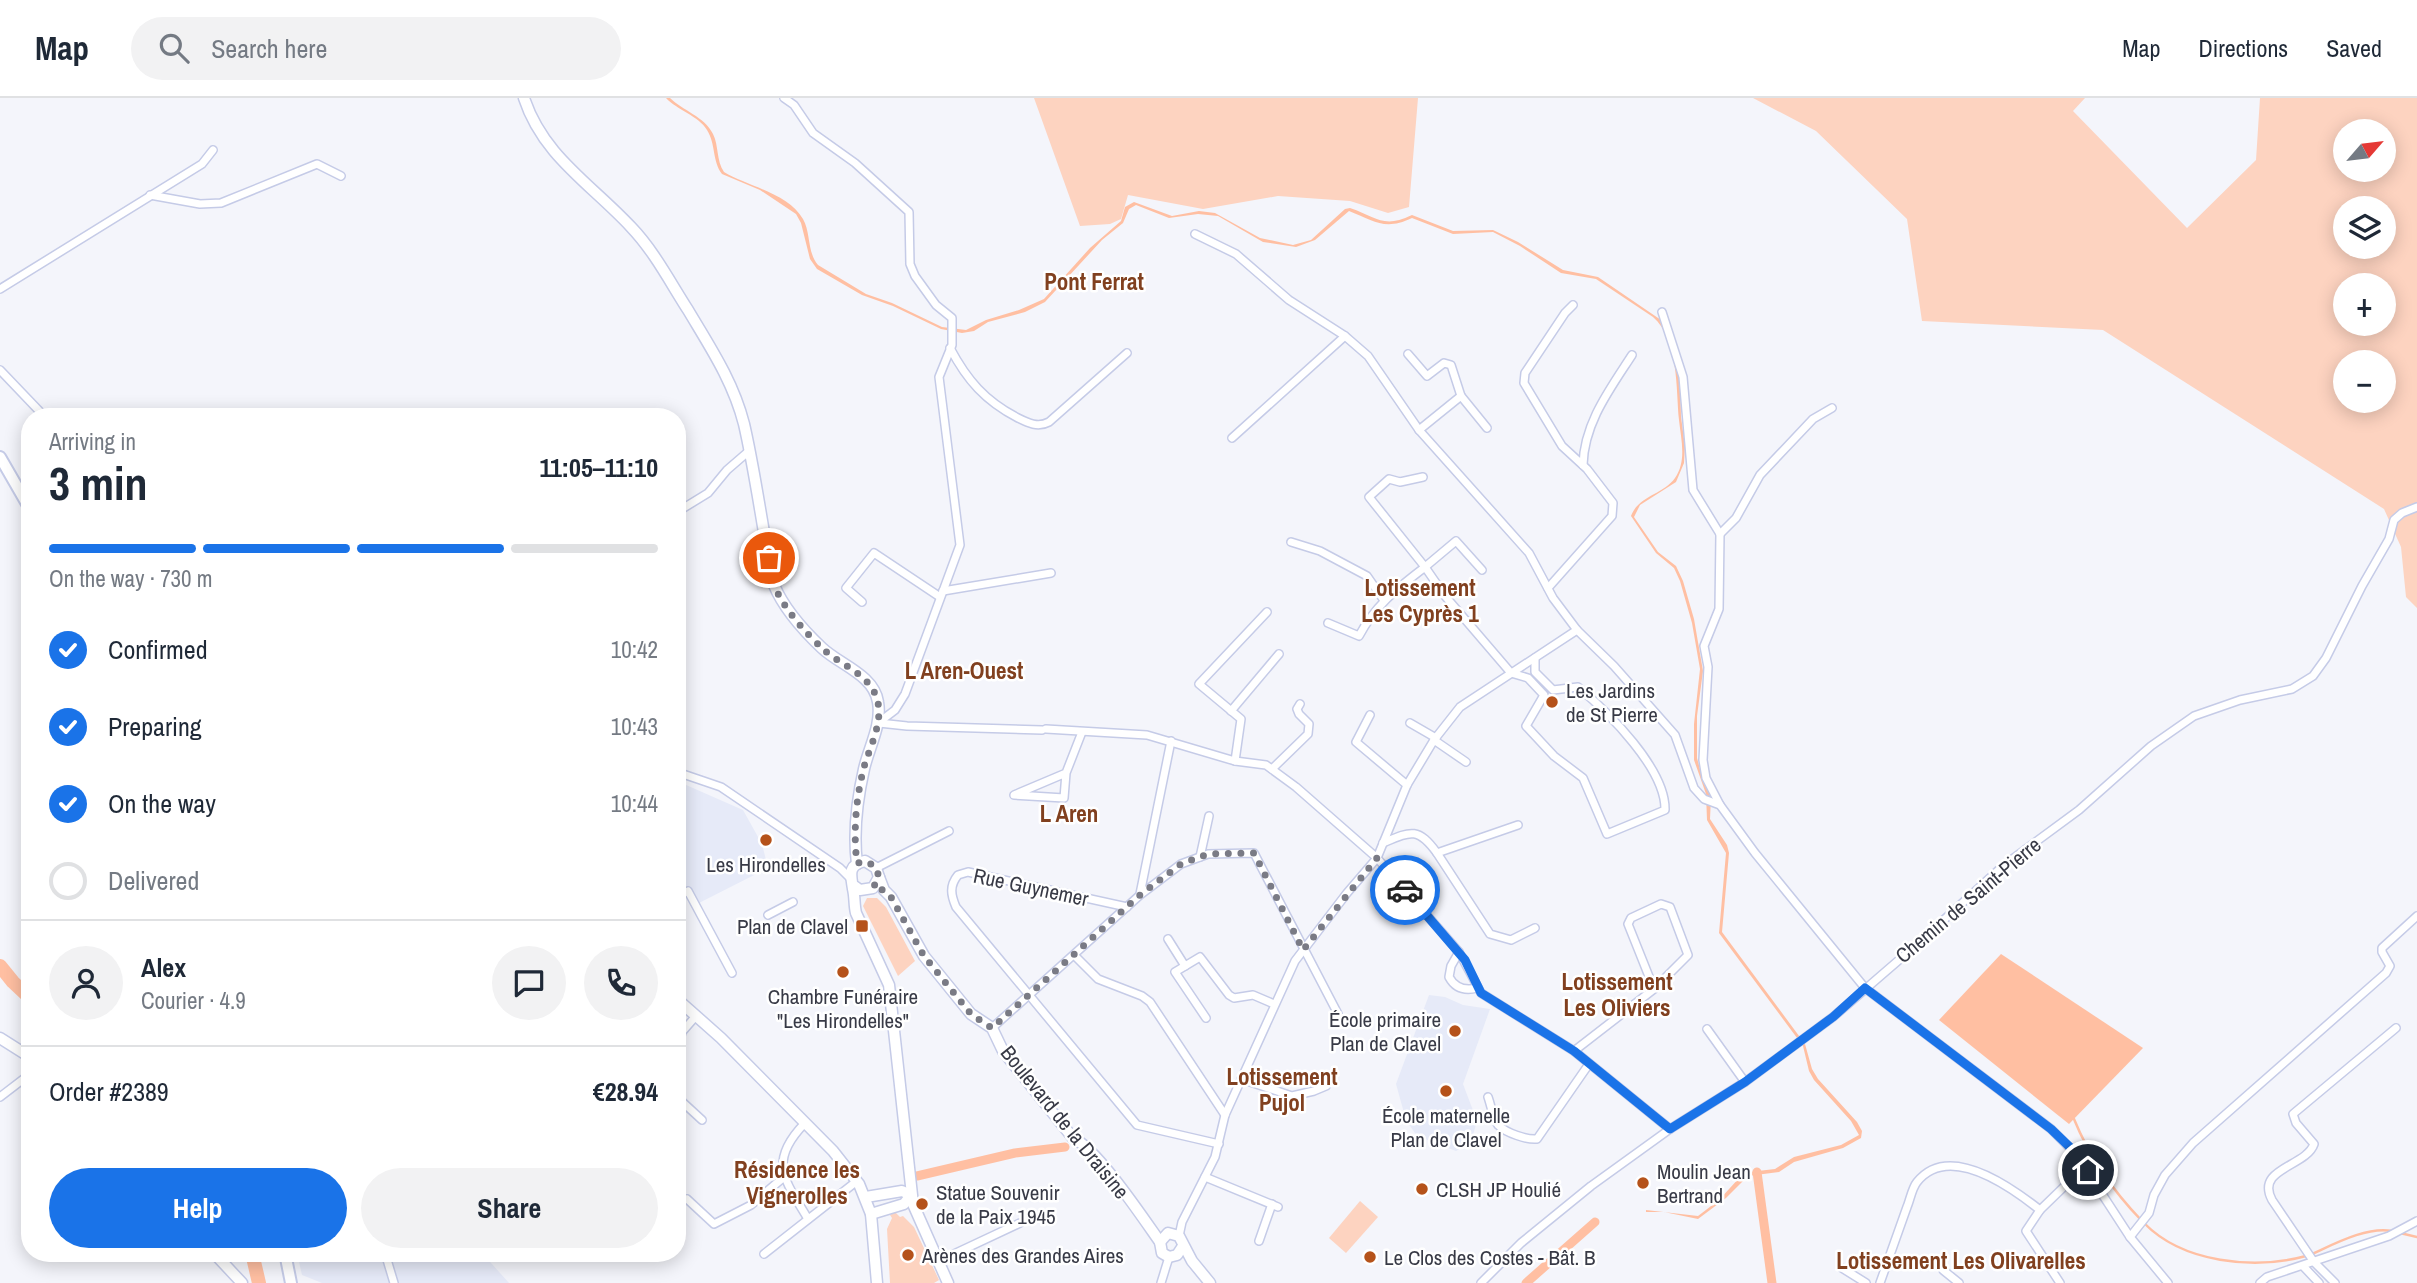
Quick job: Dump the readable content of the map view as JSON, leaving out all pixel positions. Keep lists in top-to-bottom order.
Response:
{
  "streets": {
    "street": ["Rue Guynemer", "Chemin de Saint-Pierre", "Boulevard de la Draisine"]
  },
  "districts": [
    "Pont Ferrat",
    "Lotissement Les Cyprès 1",
    "L Aren-Ouest",
    "L Aren",
    "Lotissement Les Oliviers",
    "Lotissement Pujol",
    "Résidence les Vignerolles",
    "Lotissement Les Olivarelles"
  ],
  "places": {
    "other": [
      "Les Jardins de St Pierre",
      "Les Hirondelles",
      "Chambre Funéraire \"Les Hirondelles\"",
      "École primaire Plan de Clavel",
      "École maternelle Plan de Clavel",
      "Moulin Jean Bertrand",
      "CLSH JP Houlié",
      "Statue Souvenir de la Paix 1945",
      "Arènes des Grandes Aires",
      "Le Clos des Costes - Bât. B"
    ],
    "transit": ["Plan de Clavel"]
  },
  "north": "top right",
  "page": {
    "header": "Map",
    "search": "Search here",
    "nav": ["Map", "Directions", "Saved"],
    "map_buttons": ["+", "−"],
    "heading": ["3 min", "Arriving in", "11:05–11:10"],
    "panel": [
      "Alex",
      "Courier · 4.9",
      "Order #2389",
      "€28.94"
    ],
    "bar": "On the way · 730 m",
    "list": [
      ["Confirmed", "10:42"],
      ["Preparing", "10:43"],
      ["On the way", "10:44"],
      "Delivered"
    ],
    "buttons": ["Help", "Share"]
  }
}
